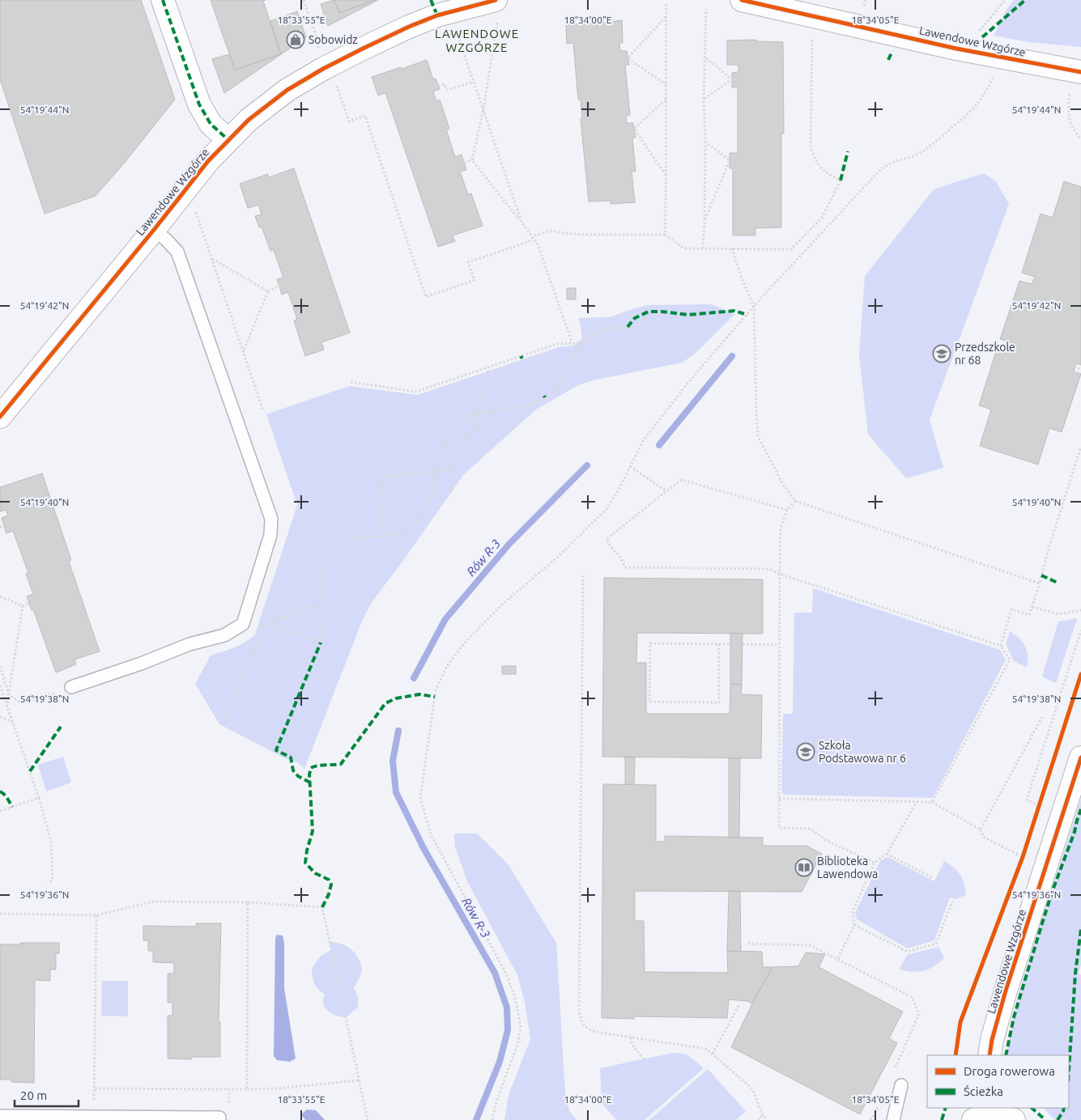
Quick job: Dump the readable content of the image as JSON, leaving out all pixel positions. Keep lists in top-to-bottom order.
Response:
{
  "streets": {
    "street": ["Lawendowe Wzgórze"]
  },
  "districts": ["LAWENDOWE WZGÓRZE"],
  "water": ["Rów R-3"],
  "places": {
    "shop": ["Sobowidz"],
    "school or university": ["Przedszkole nr 68", "Szkoła Podstawowa nr 6"],
    "library": ["Biblioteka Lawendowa"]
  },
  "legend": ["Droga rowerowa", "Ścieżka"],
  "scale_bar": "20 m",
  "coordinates": [
    "18°33'55\"E",
    "18°34'00\"E",
    "18°34'05\"E",
    "54°19'44\"N",
    "54°19'42\"N",
    "54°19'40\"N",
    "54°19'38\"N",
    "54°19'36\"N"
  ]
}
